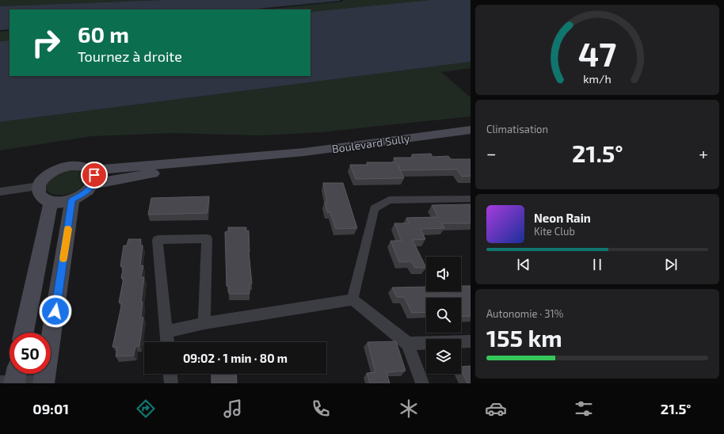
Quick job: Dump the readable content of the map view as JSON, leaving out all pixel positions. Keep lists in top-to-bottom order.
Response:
{
  "streets": {
    "main road": ["Boulevard Sully"]
  },
  "page": {
    "turn": ["60 m", "Tournez à droite"],
    "tile": [
      "Climatisation",
      ["Autonomie · 31%", "155 km"]
    ],
    "heat": ["−", "21.5°", "+"],
    "song": ["Neon Rain", "Kite Club"],
    "limit": "50",
    "trip": "09:02 · 1 min · 80 m",
    "tabs": ["09:01", "21.5°"],
    "gauge": ["47", "km/h"]
  }
}
